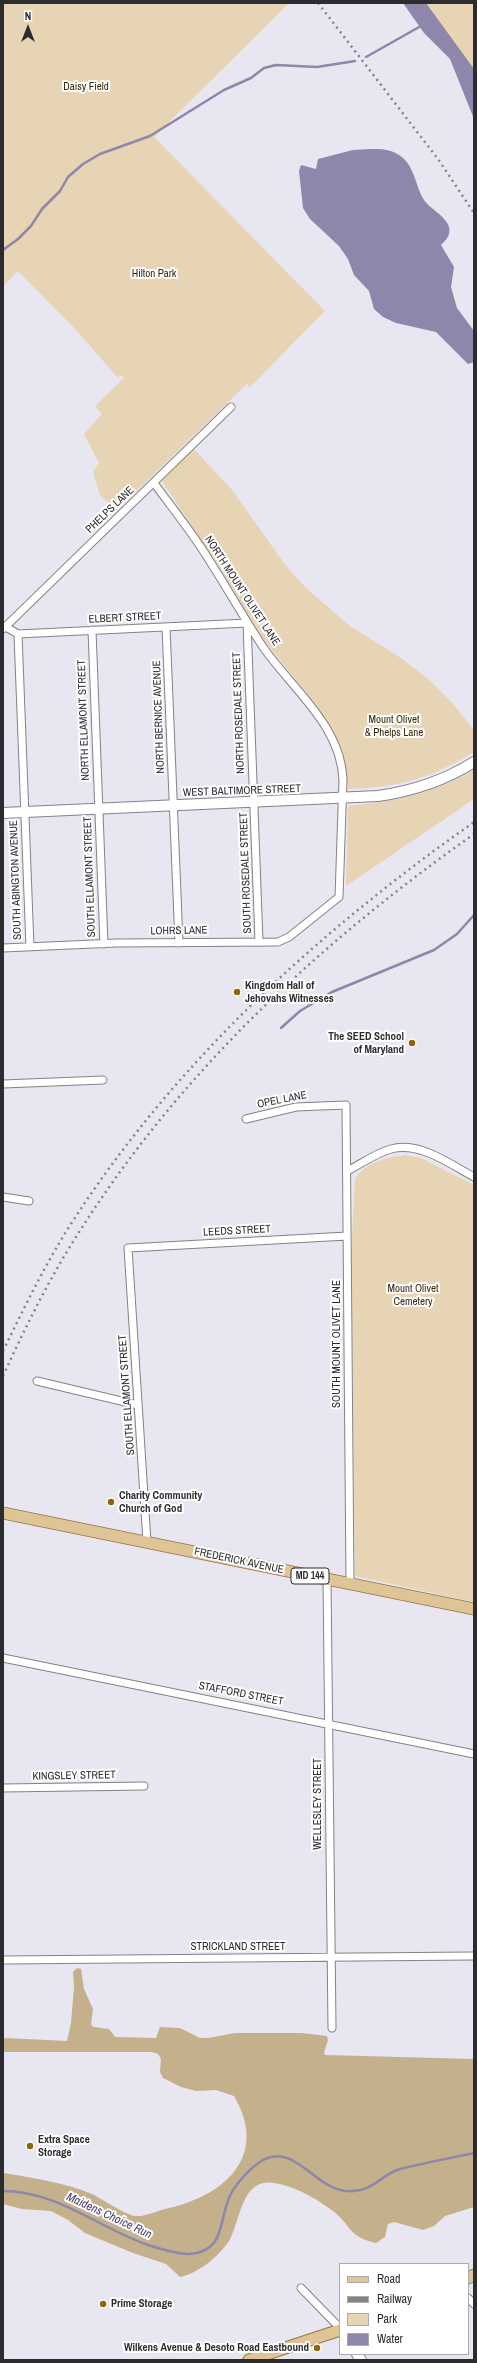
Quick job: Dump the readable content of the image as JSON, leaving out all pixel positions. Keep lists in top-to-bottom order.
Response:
{
  "streets": {
    "main road": ["WEST BALTIMORE STREET", "FREDERICK AVENUE", "MD 144"],
    "street": [
      "PHELPS LANE",
      "NORTH MOUNT OLIVET LANE",
      "ELBERT STREET",
      "NORTH ROSEDALE STREET",
      "NORTH BERNICE AVENUE",
      "NORTH ELLAMONT STREET",
      "SOUTH ROSEDALE STREET",
      "SOUTH ELLAMONT STREET",
      "SOUTH ABINGTON AVENUE",
      "LOHRS LANE",
      "OPEL LANE",
      "LEEDS STREET",
      "SOUTH MOUNT OLIVET LANE",
      "STAFFORD STREET",
      "KINGSLEY STREET",
      "WELLESLEY STREET",
      "STRICKLAND STREET"
    ]
  },
  "crossings": [
    ["PHELPS LANE", "NORTH MOUNT OLIVET LANE"],
    ["NORTH MOUNT OLIVET LANE", "ELBERT STREET"],
    ["NORTH MOUNT OLIVET LANE", "NORTH ROSEDALE STREET"],
    ["NORTH MOUNT OLIVET LANE", "WEST BALTIMORE STREET"],
    ["NORTH MOUNT OLIVET LANE", "LOHRS LANE"],
    ["ELBERT STREET", "NORTH ROSEDALE STREET"],
    ["ELBERT STREET", "NORTH BERNICE AVENUE"],
    ["ELBERT STREET", "NORTH ELLAMONT STREET"],
    ["ELBERT STREET", "SOUTH ABINGTON AVENUE"],
    ["NORTH ROSEDALE STREET", "WEST BALTIMORE STREET"],
    ["NORTH ROSEDALE STREET", "SOUTH ROSEDALE STREET"],
    ["NORTH BERNICE AVENUE", "WEST BALTIMORE STREET"],
    ["NORTH BERNICE AVENUE", "LOHRS LANE"],
    ["NORTH ELLAMONT STREET", "WEST BALTIMORE STREET"],
    ["NORTH ELLAMONT STREET", "SOUTH ELLAMONT STREET"],
    ["WEST BALTIMORE STREET", "SOUTH ROSEDALE STREET"],
    ["WEST BALTIMORE STREET", "SOUTH ELLAMONT STREET"],
    ["WEST BALTIMORE STREET", "SOUTH ABINGTON AVENUE"],
    ["WEST BALTIMORE STREET", "LOHRS LANE"],
    ["SOUTH ROSEDALE STREET", "LOHRS LANE"],
    ["SOUTH ELLAMONT STREET", "LOHRS LANE"],
    ["SOUTH ELLAMONT STREET", "LEEDS STREET"],
    ["SOUTH ELLAMONT STREET", "FREDERICK AVENUE"],
    ["SOUTH ABINGTON AVENUE", "LOHRS LANE"],
    ["OPEL LANE", "SOUTH MOUNT OLIVET LANE"],
    ["LEEDS STREET", "SOUTH MOUNT OLIVET LANE"],
    ["SOUTH MOUNT OLIVET LANE", "FREDERICK AVENUE"],
    ["FREDERICK AVENUE", "WELLESLEY STREET"],
    ["STAFFORD STREET", "WELLESLEY STREET"],
    ["WELLESLEY STREET", "STRICKLAND STREET"]
  ],
  "water": ["Maidens Choice Run"],
  "parks": [
    "Daisy Field",
    "Hilton Park",
    "Mount Olivet & Phelps Lane",
    "Mount Olivet Cemetery"
  ],
  "places": [
    "Kingdom Hall of Jehovahs Witnesses",
    "The SEED School of Maryland",
    "Charity Community Church of God",
    "Extra Space Storage",
    "Prime Storage",
    "Wilkens Avenue & Desoto Road Eastbound"
  ],
  "legend": [
    "Road",
    "Railway",
    "Park",
    "Water"
  ],
  "north": "top"
}
